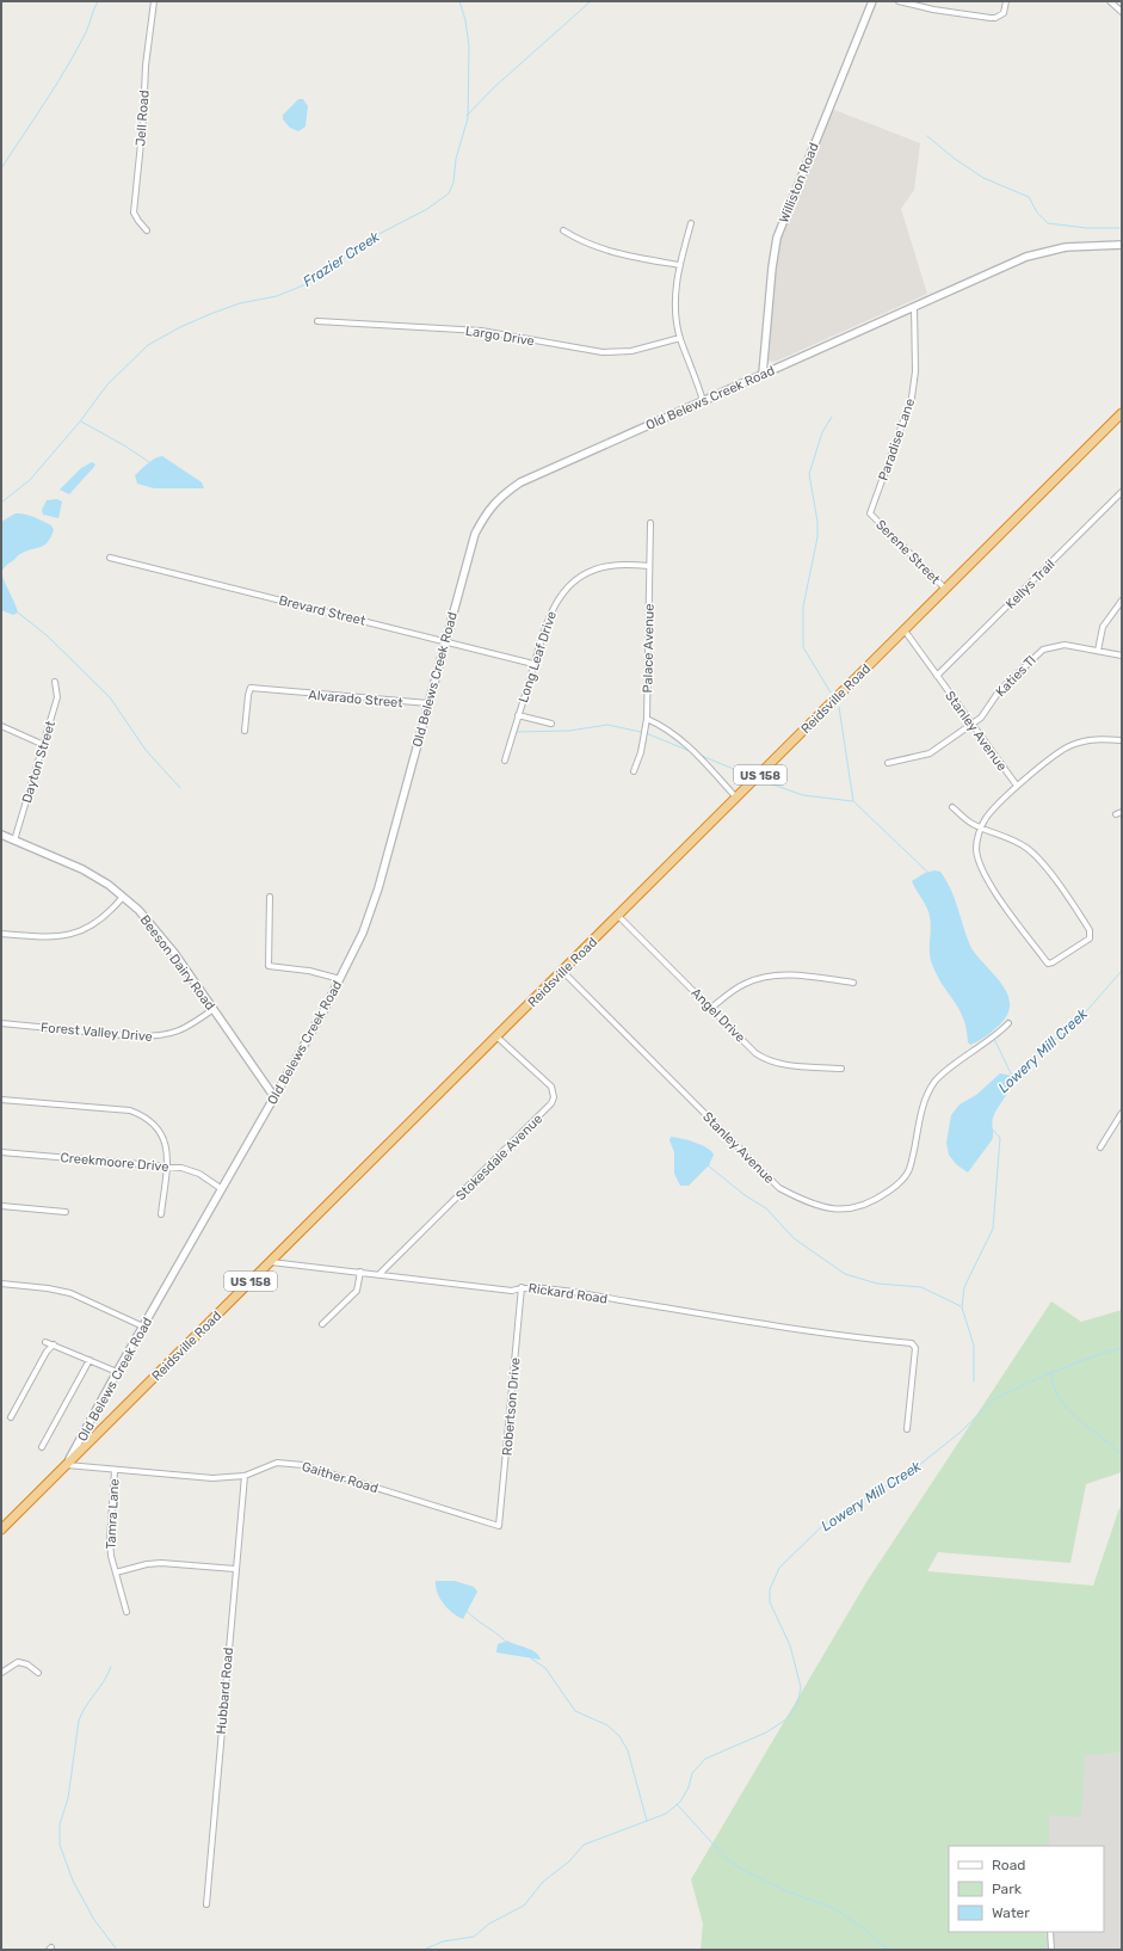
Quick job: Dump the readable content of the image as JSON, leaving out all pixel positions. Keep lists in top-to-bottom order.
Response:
{
  "streets": {
    "highway": ["Reidsville Road", "US 158"],
    "street": [
      "Jell Road",
      "Williston Road",
      "Largo Drive",
      "Old Belews Creek Road",
      "Paradise Lane",
      "Serene Street",
      "Kellys Trail",
      "Brevard Street",
      "Palace Avenue",
      "Long Leaf Drive",
      "Katies Tl",
      "Alvarado Street",
      "Stanley Avenue",
      "Dayton Street",
      "Beeson Dairy Road",
      "Angel Drive",
      "Forest Valley Drive",
      "Stokesdale Avenue",
      "Creekmoore Drive",
      "Rickard Road",
      "Robertson Drive",
      "Gaither Road",
      "Tamra Lane",
      "Hubbard Road"
    ]
  },
  "crossings": [
    ["Williston Road", "Old Belews Creek Road"],
    ["Old Belews Creek Road", "Paradise Lane"],
    ["Old Belews Creek Road", "Brevard Street"],
    ["Old Belews Creek Road", "Alvarado Street"],
    ["Old Belews Creek Road", "Reidsville Road"],
    ["Old Belews Creek Road", "Beeson Dairy Road"],
    ["Old Belews Creek Road", "Creekmoore Drive"],
    ["Old Belews Creek Road", "Gaither Road"],
    ["Paradise Lane", "Serene Street"],
    ["Serene Street", "Reidsville Road"],
    ["Kellys Trail", "Stanley Avenue"],
    ["Brevard Street", "Long Leaf Drive"],
    ["Palace Avenue", "Long Leaf Drive"],
    ["Katies Tl", "Stanley Avenue"],
    ["Reidsville Road", "Stanley Avenue"],
    ["Reidsville Road", "Angel Drive"],
    ["Reidsville Road", "Stokesdale Avenue"],
    ["Reidsville Road", "Rickard Road"],
    ["Reidsville Road", "Gaither Road"],
    ["Dayton Street", "Beeson Dairy Road"],
    ["Beeson Dairy Road", "Forest Valley Drive"],
    ["Stokesdale Avenue", "Rickard Road"],
    ["Rickard Road", "Robertson Drive"],
    ["Robertson Drive", "Gaither Road"],
    ["Gaither Road", "Tamra Lane"],
    ["Gaither Road", "Hubbard Road"]
  ],
  "water": ["Frazier Creek", "Lowery Mill Creek"],
  "legend": ["Road", "Park", "Water"]
}
